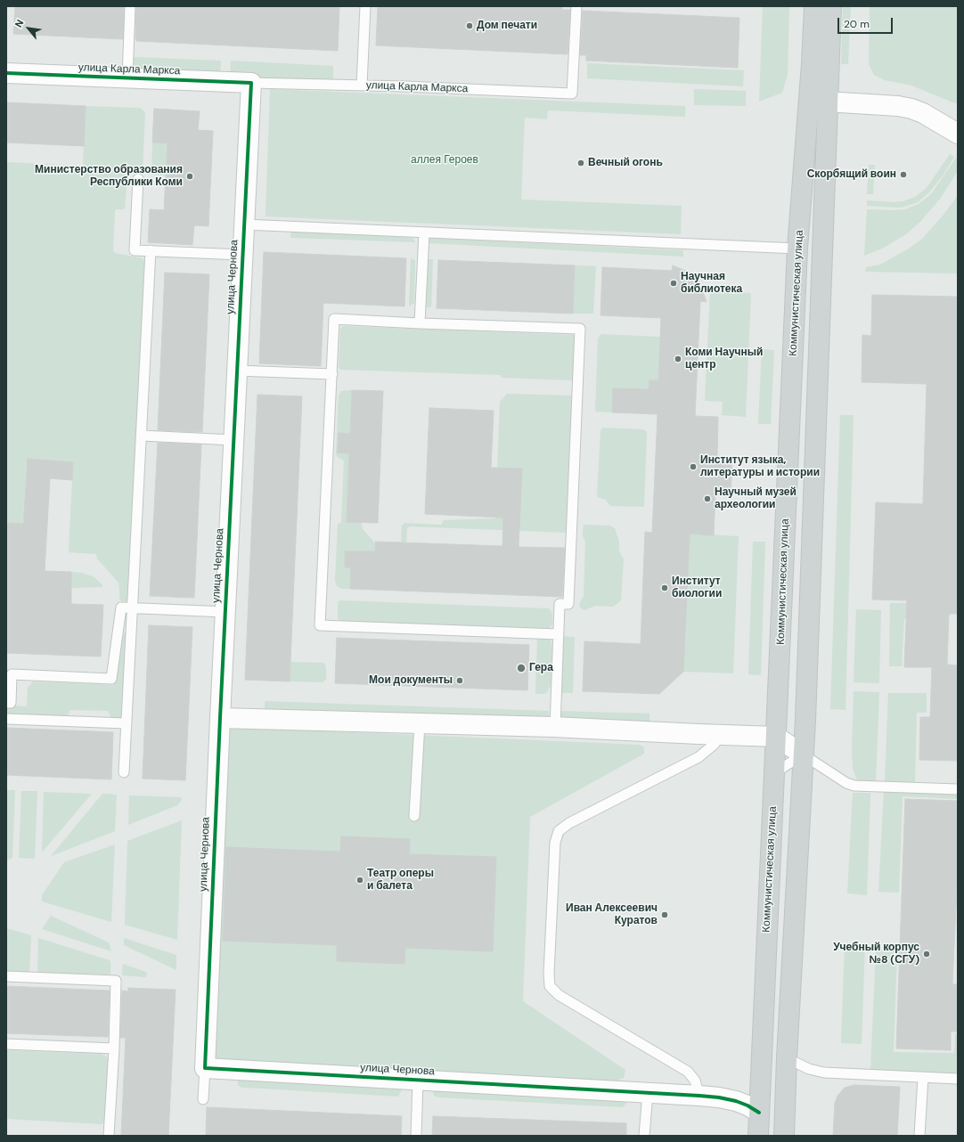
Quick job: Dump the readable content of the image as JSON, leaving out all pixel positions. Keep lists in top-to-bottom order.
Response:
{
  "streets": {
    "main road": ["Коммунистическая улица"],
    "street": ["улица Карла Маркса", "улица Чернова"]
  },
  "crossings": [
    ["улица Карла Маркса", "улица Чернова"],
    ["улица Чернова", "Коммунистическая улица"]
  ],
  "parks": ["аллея Героев"],
  "places": [
    "Дом печати",
    "Вечный огонь",
    "Скорбящий воин",
    "Министерство образования Республики Коми",
    "Научная библиотека",
    "Коми Научный центр",
    "Институт языка, литературы и истории",
    "Научный музей археологии",
    "Институт биологии",
    "Гера",
    "Мои документы",
    "Театр оперы и балета",
    "Иван Алексеевич Куратов",
    "Учебный корпус №8 (СГУ)"
  ],
  "scale_bar": "20 m",
  "north": "top left"
}
